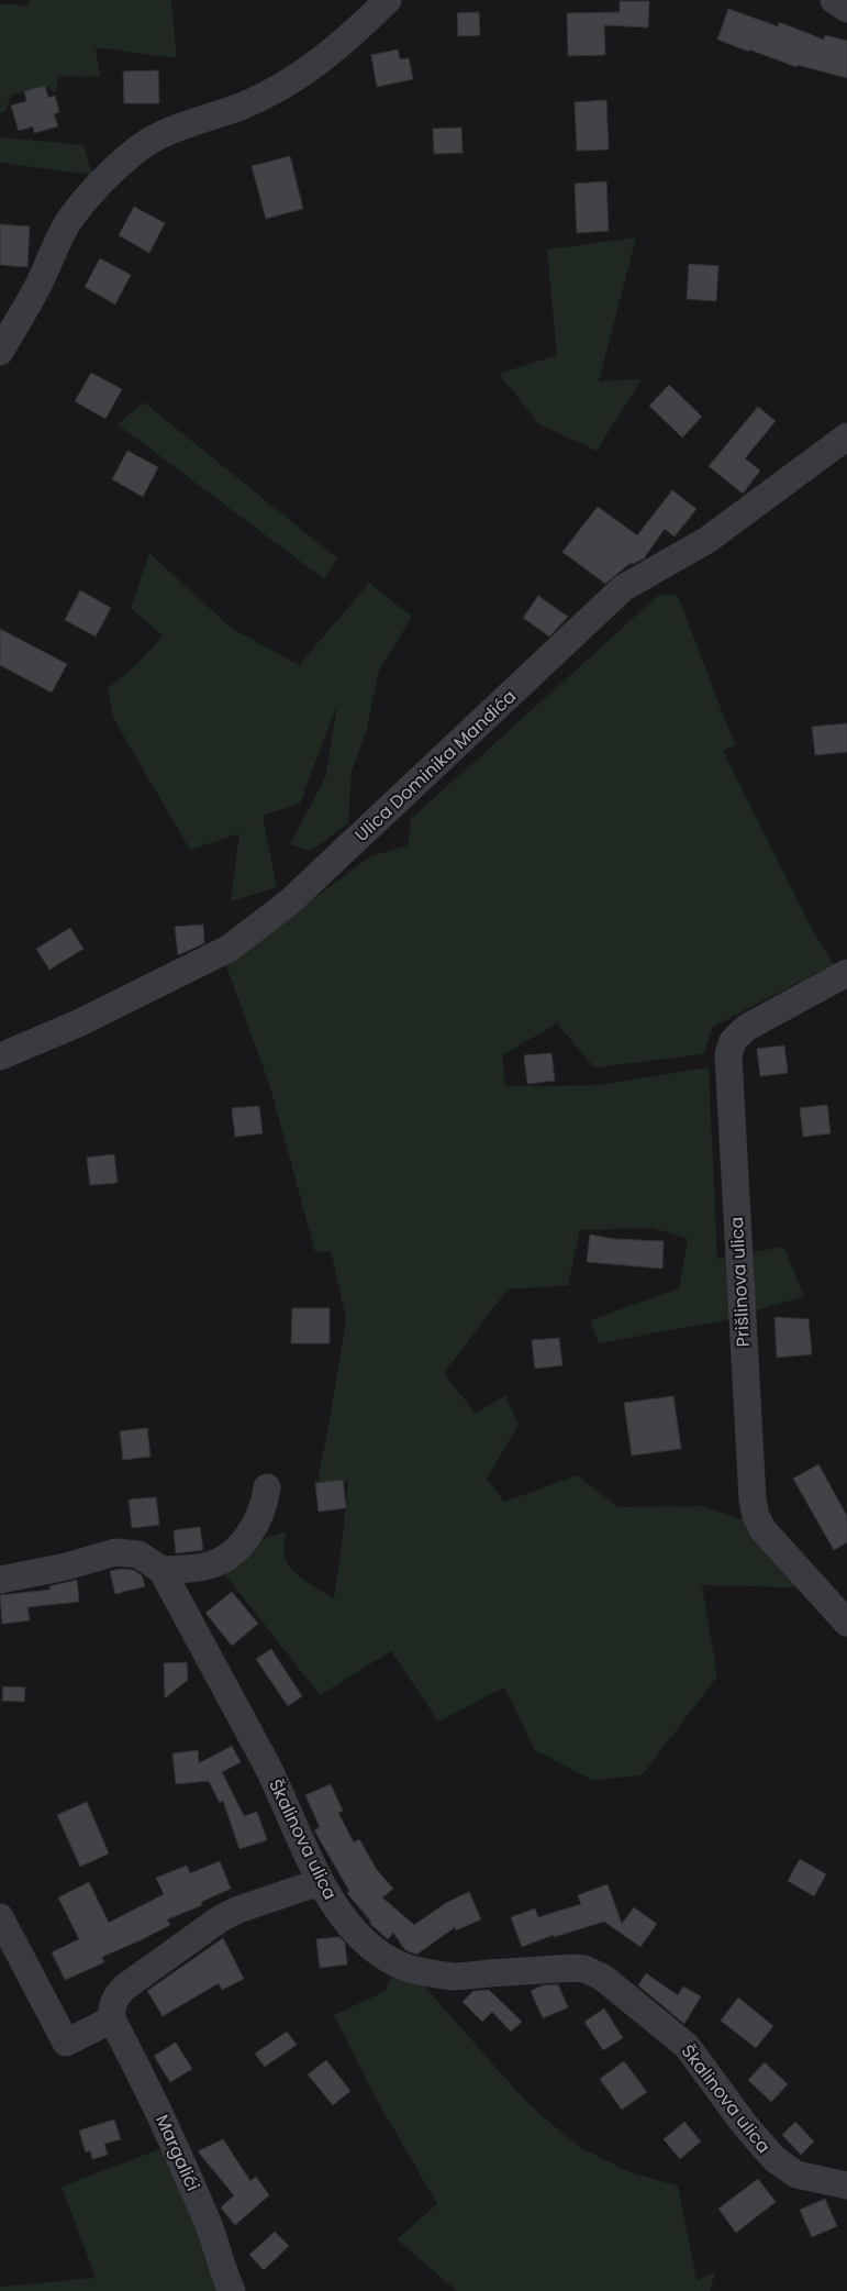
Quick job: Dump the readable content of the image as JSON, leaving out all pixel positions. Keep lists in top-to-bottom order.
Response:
{
  "streets": {
    "street": [
      "Ulica Dominika Mandića",
      "Prišlinova ulica",
      "Škalinova ulica",
      "Margalići"
    ]
  }
}
